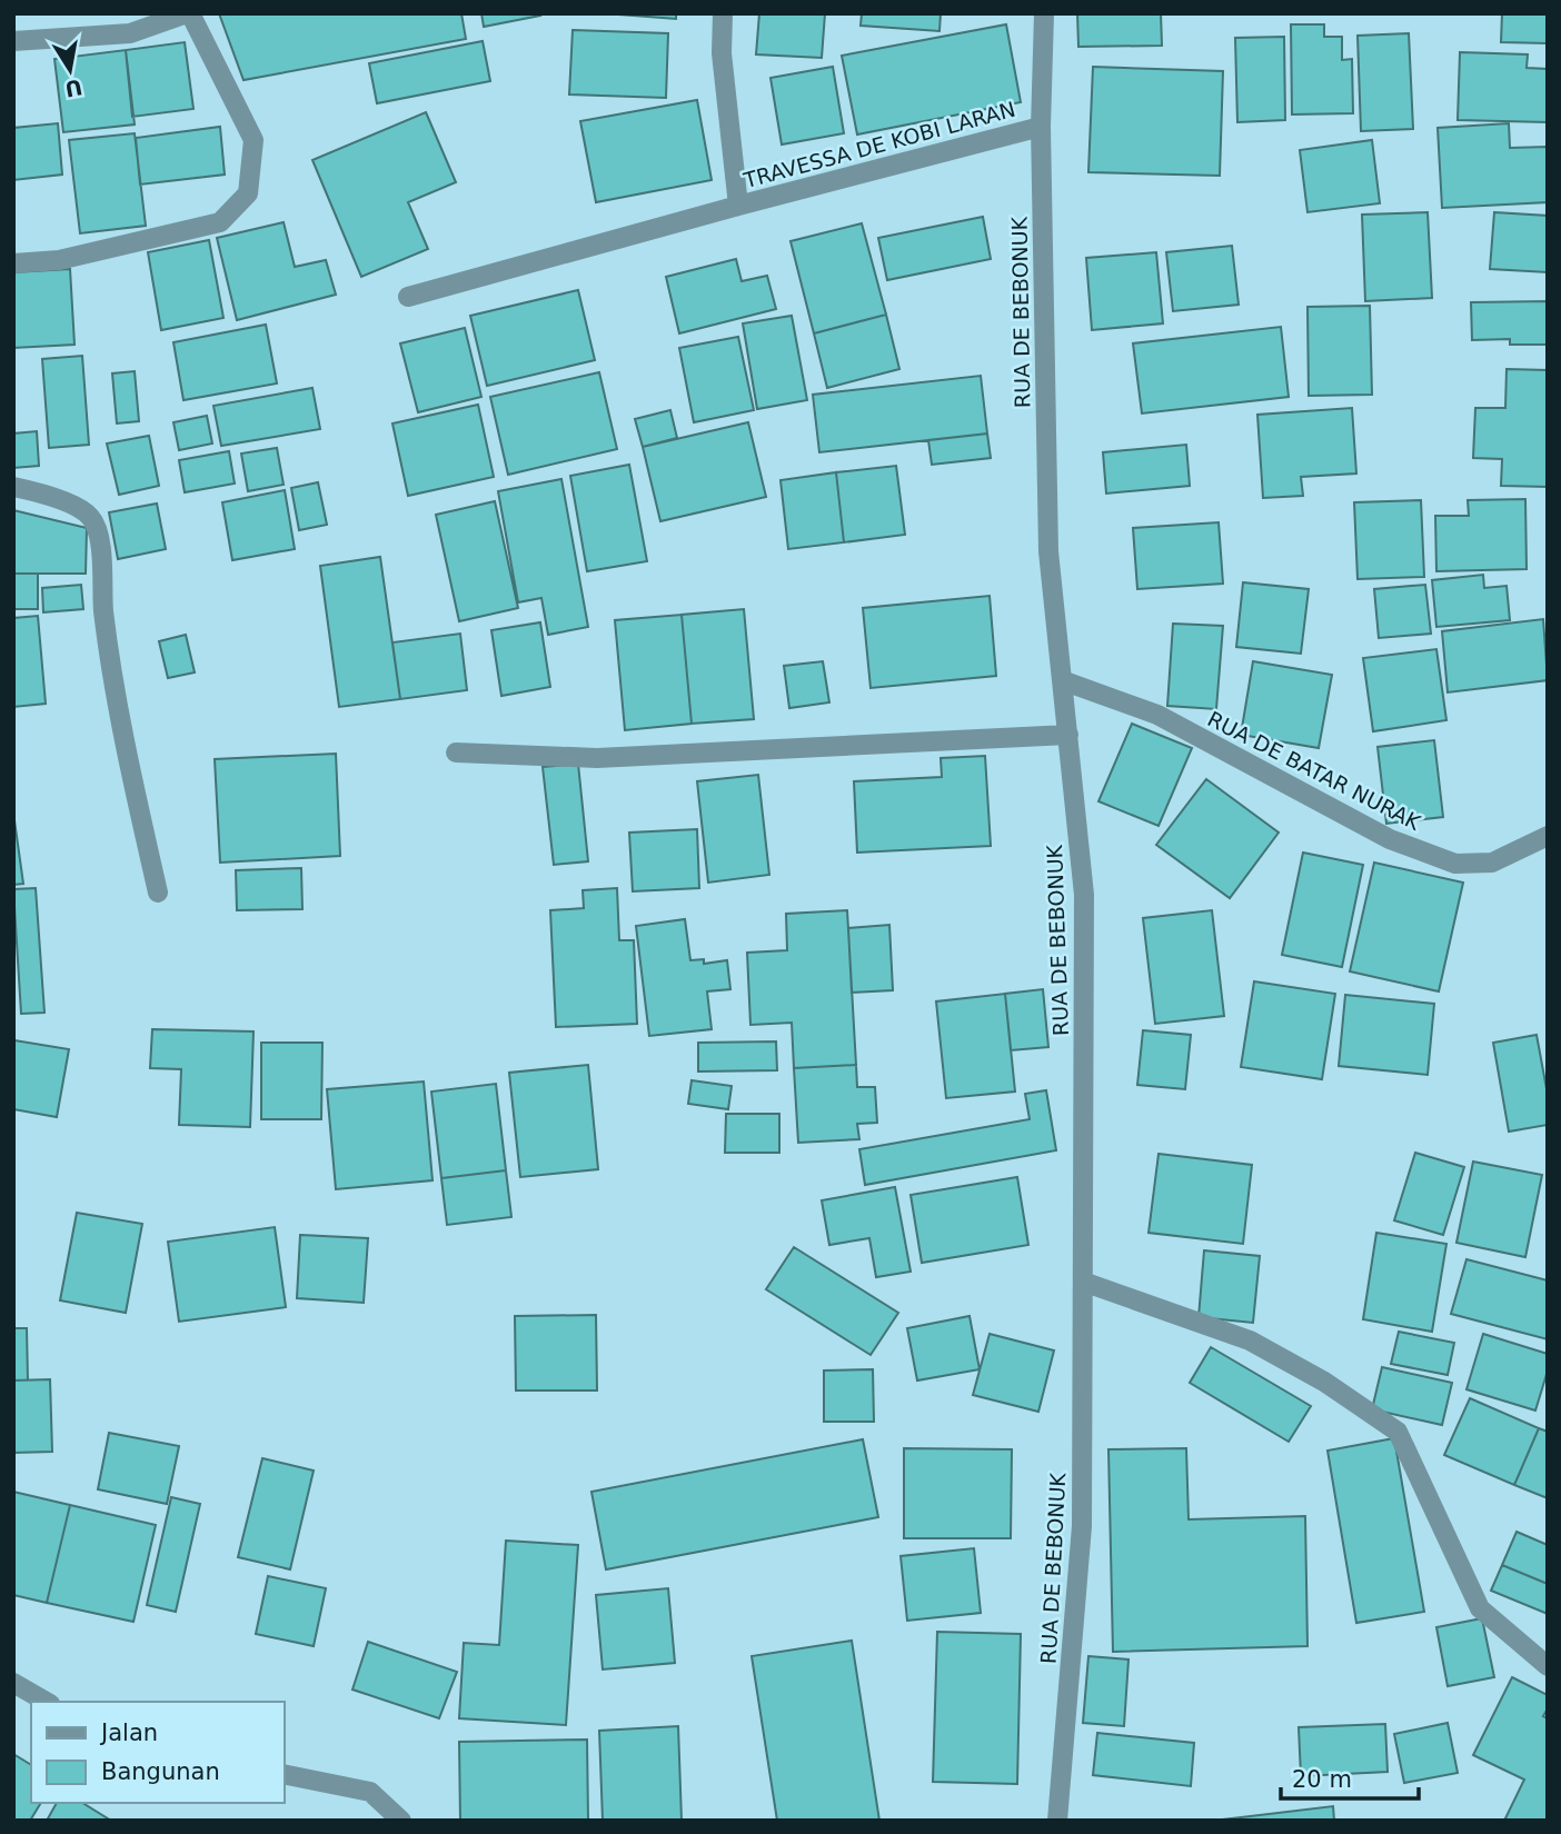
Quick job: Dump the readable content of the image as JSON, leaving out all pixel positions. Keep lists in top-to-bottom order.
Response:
{
  "streets": {
    "street": ["TRAVESSA DE KOBI LARAN", "RUA DE BEBONUK", "RUA DE BATAR NURAK"]
  },
  "crossings": [
    ["TRAVESSA DE KOBI LARAN", "RUA DE BEBONUK"],
    ["RUA DE BEBONUK", "RUA DE BATAR NURAK"]
  ],
  "legend": ["Jalan", "Bangunan"],
  "scale_bar": "20 m",
  "north": "bottom"
}
